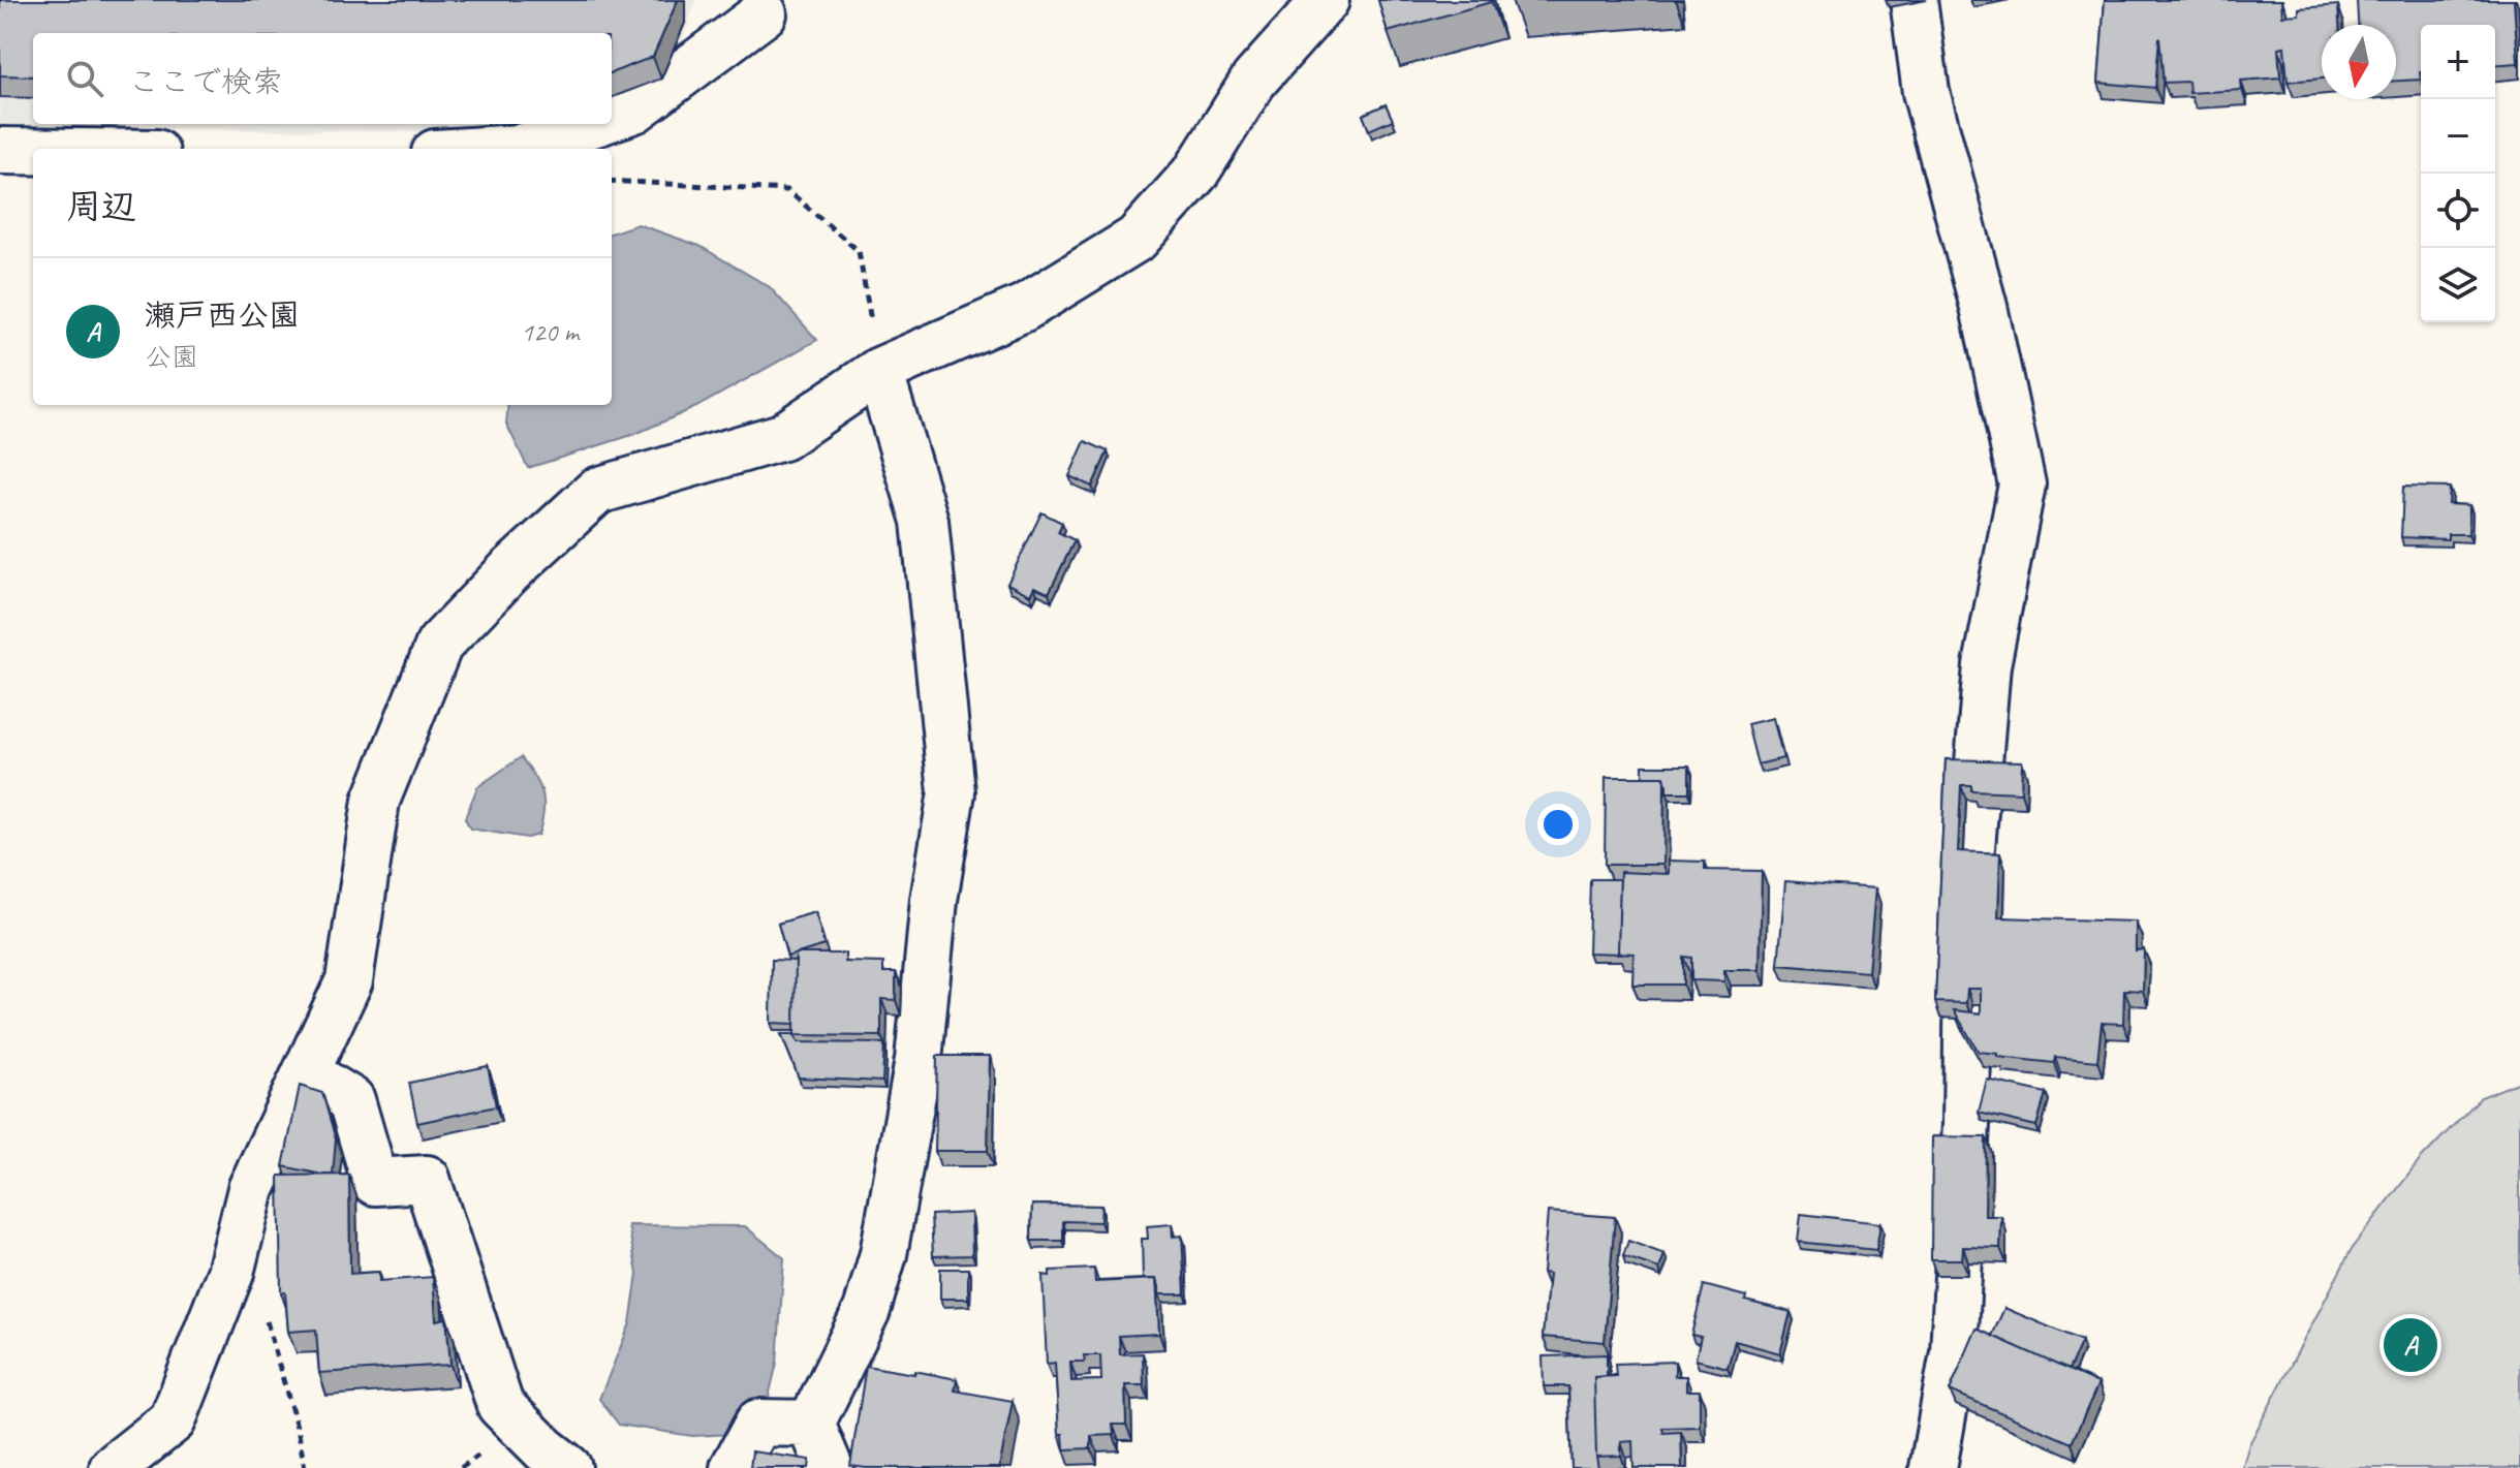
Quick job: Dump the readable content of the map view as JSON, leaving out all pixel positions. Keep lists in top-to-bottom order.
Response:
{
  "north": "bottom",
  "page": {
    "map_buttons": ["+", "−"],
    "search": "ここで検索",
    "heading": "周辺",
    "list": [
      {
        "mark": "A",
        "name": "瀬戸西公園",
        "note": "公園",
        "value": "120 m"
      }
    ],
    "pins": "A"
  }
}
